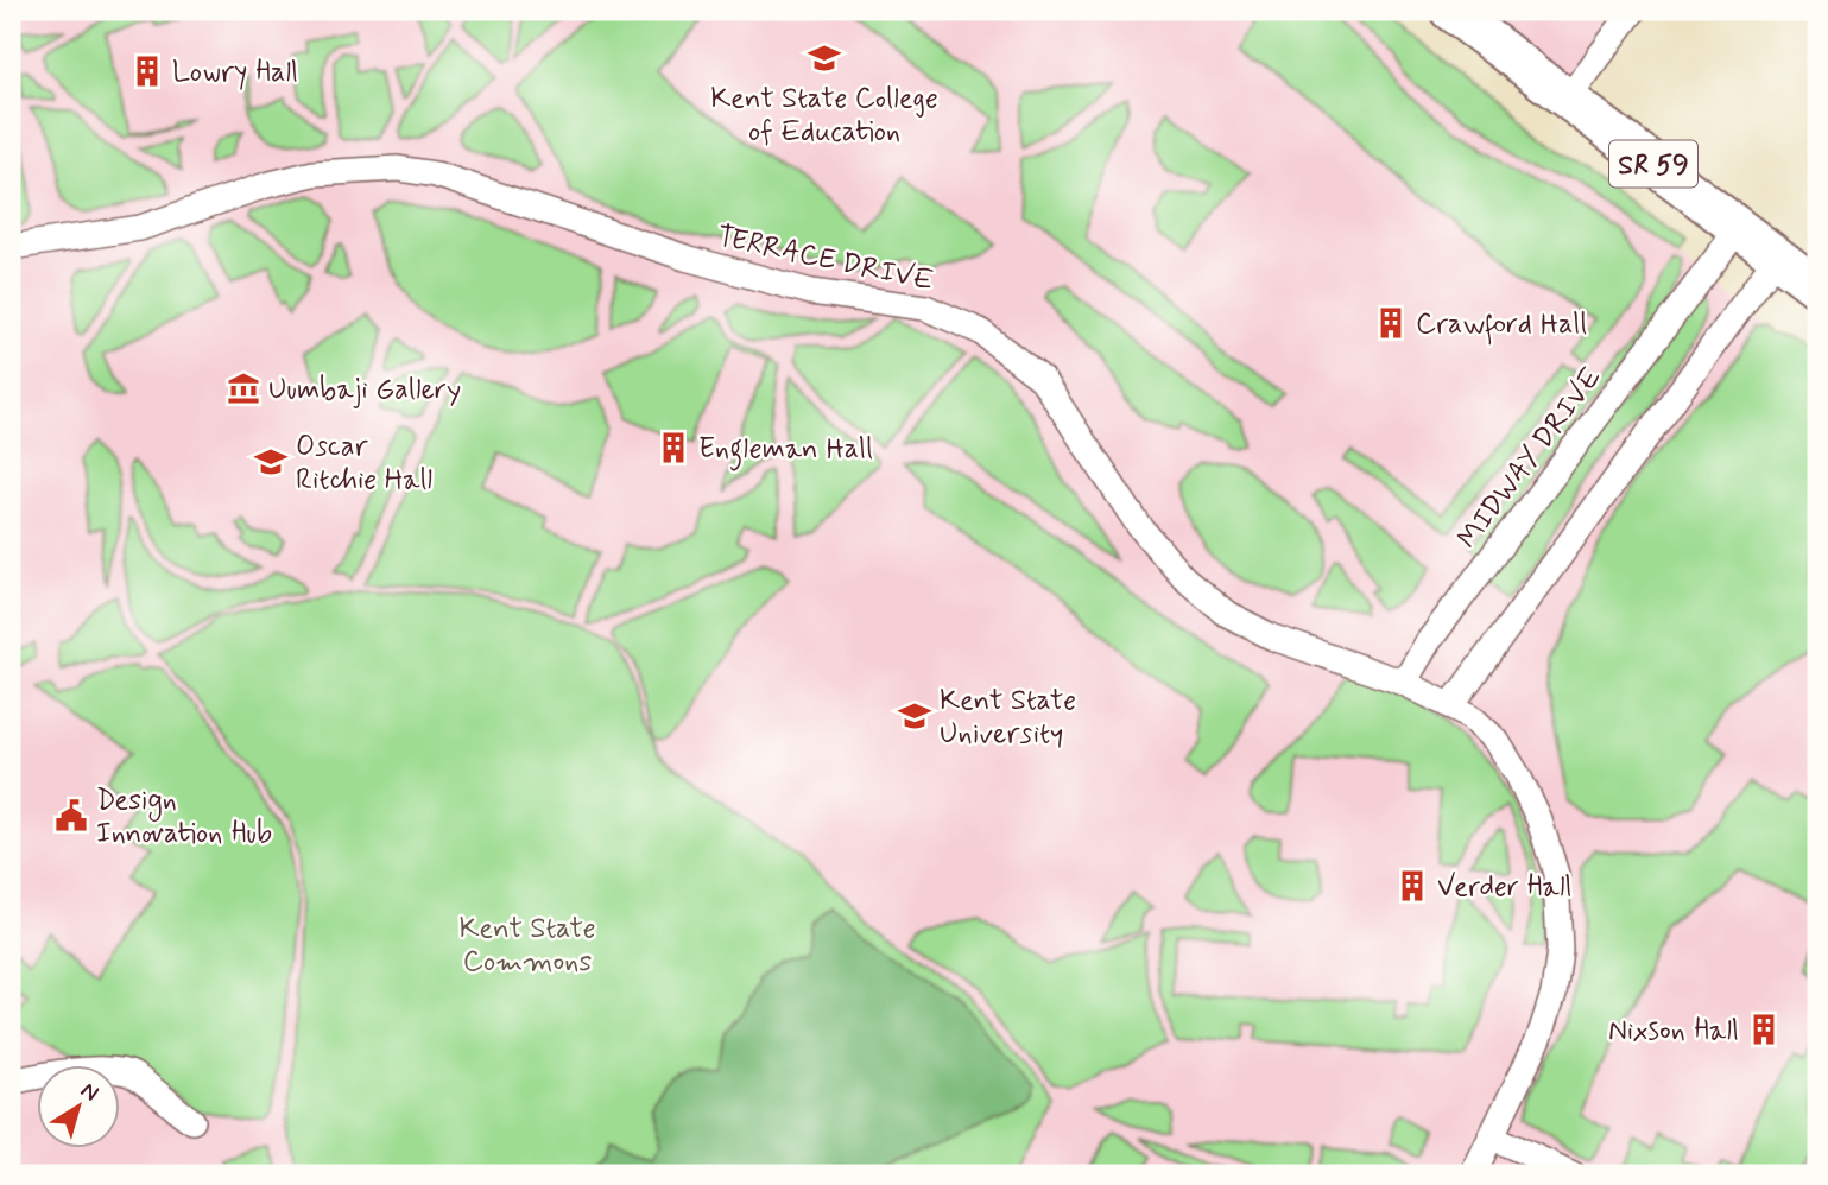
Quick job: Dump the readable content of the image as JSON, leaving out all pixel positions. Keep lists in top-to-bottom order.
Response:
{
  "streets": {
    "main road": ["SR 59"],
    "street": ["TERRACE DRIVE", "MIDWAY DRIVE"]
  },
  "crossings": [
    ["SR 59", "MIDWAY DRIVE"],
    ["TERRACE DRIVE", "MIDWAY DRIVE"]
  ],
  "parks": ["Kent State Commons"],
  "places": {
    "school or university": ["Kent State College of Education", "Oscar Ritchie Hall", "Kent State University"],
    "building": [
      "Lowry Hall",
      "Crawford Hall",
      "Engleman Hall",
      "Verder Hall",
      "Nixson Hall"
    ],
    "museum": ["Uumbaji Gallery"],
    "public building": ["Design Innovation Hub"]
  },
  "north": "top right"
}
